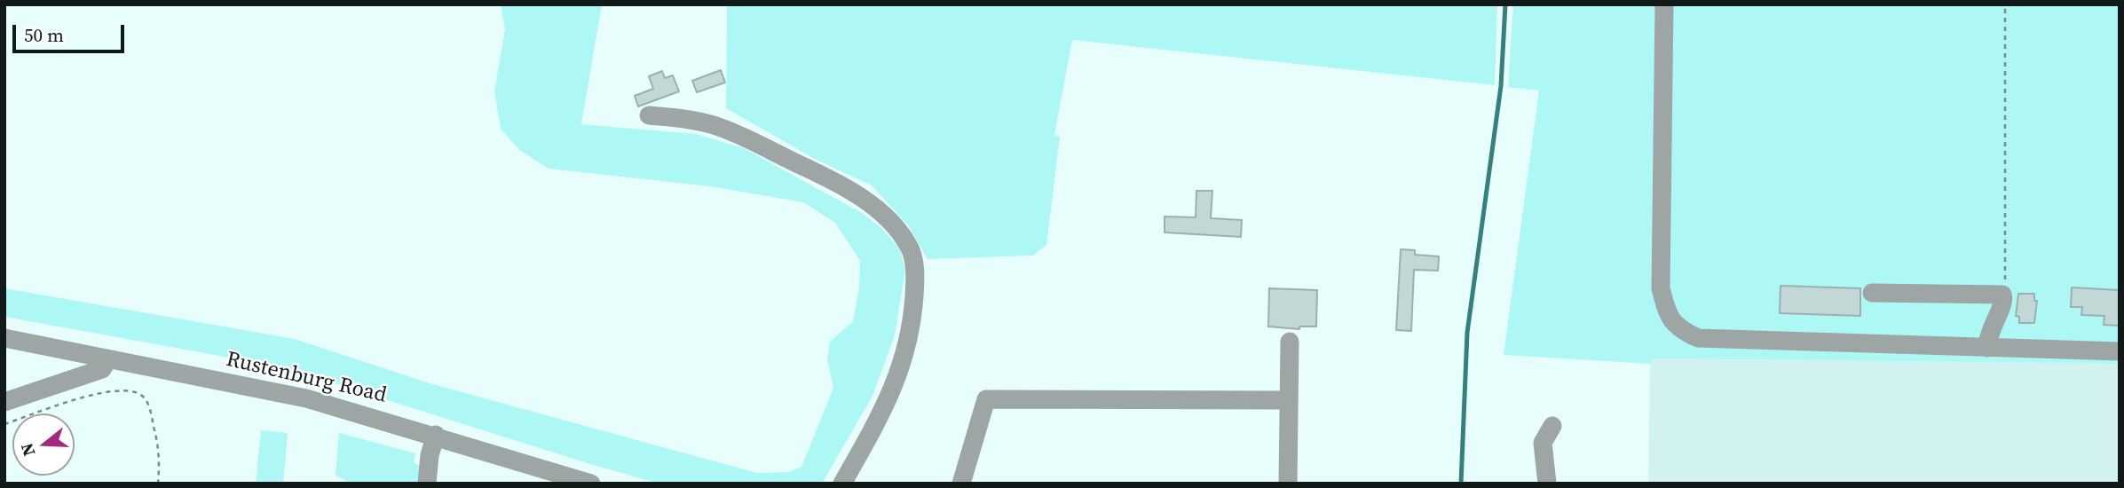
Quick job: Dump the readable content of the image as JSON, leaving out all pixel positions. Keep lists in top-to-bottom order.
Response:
{
  "streets": {
    "street": ["Rustenburg Road"]
  },
  "scale_bar": "50 m",
  "north": "left"
}
